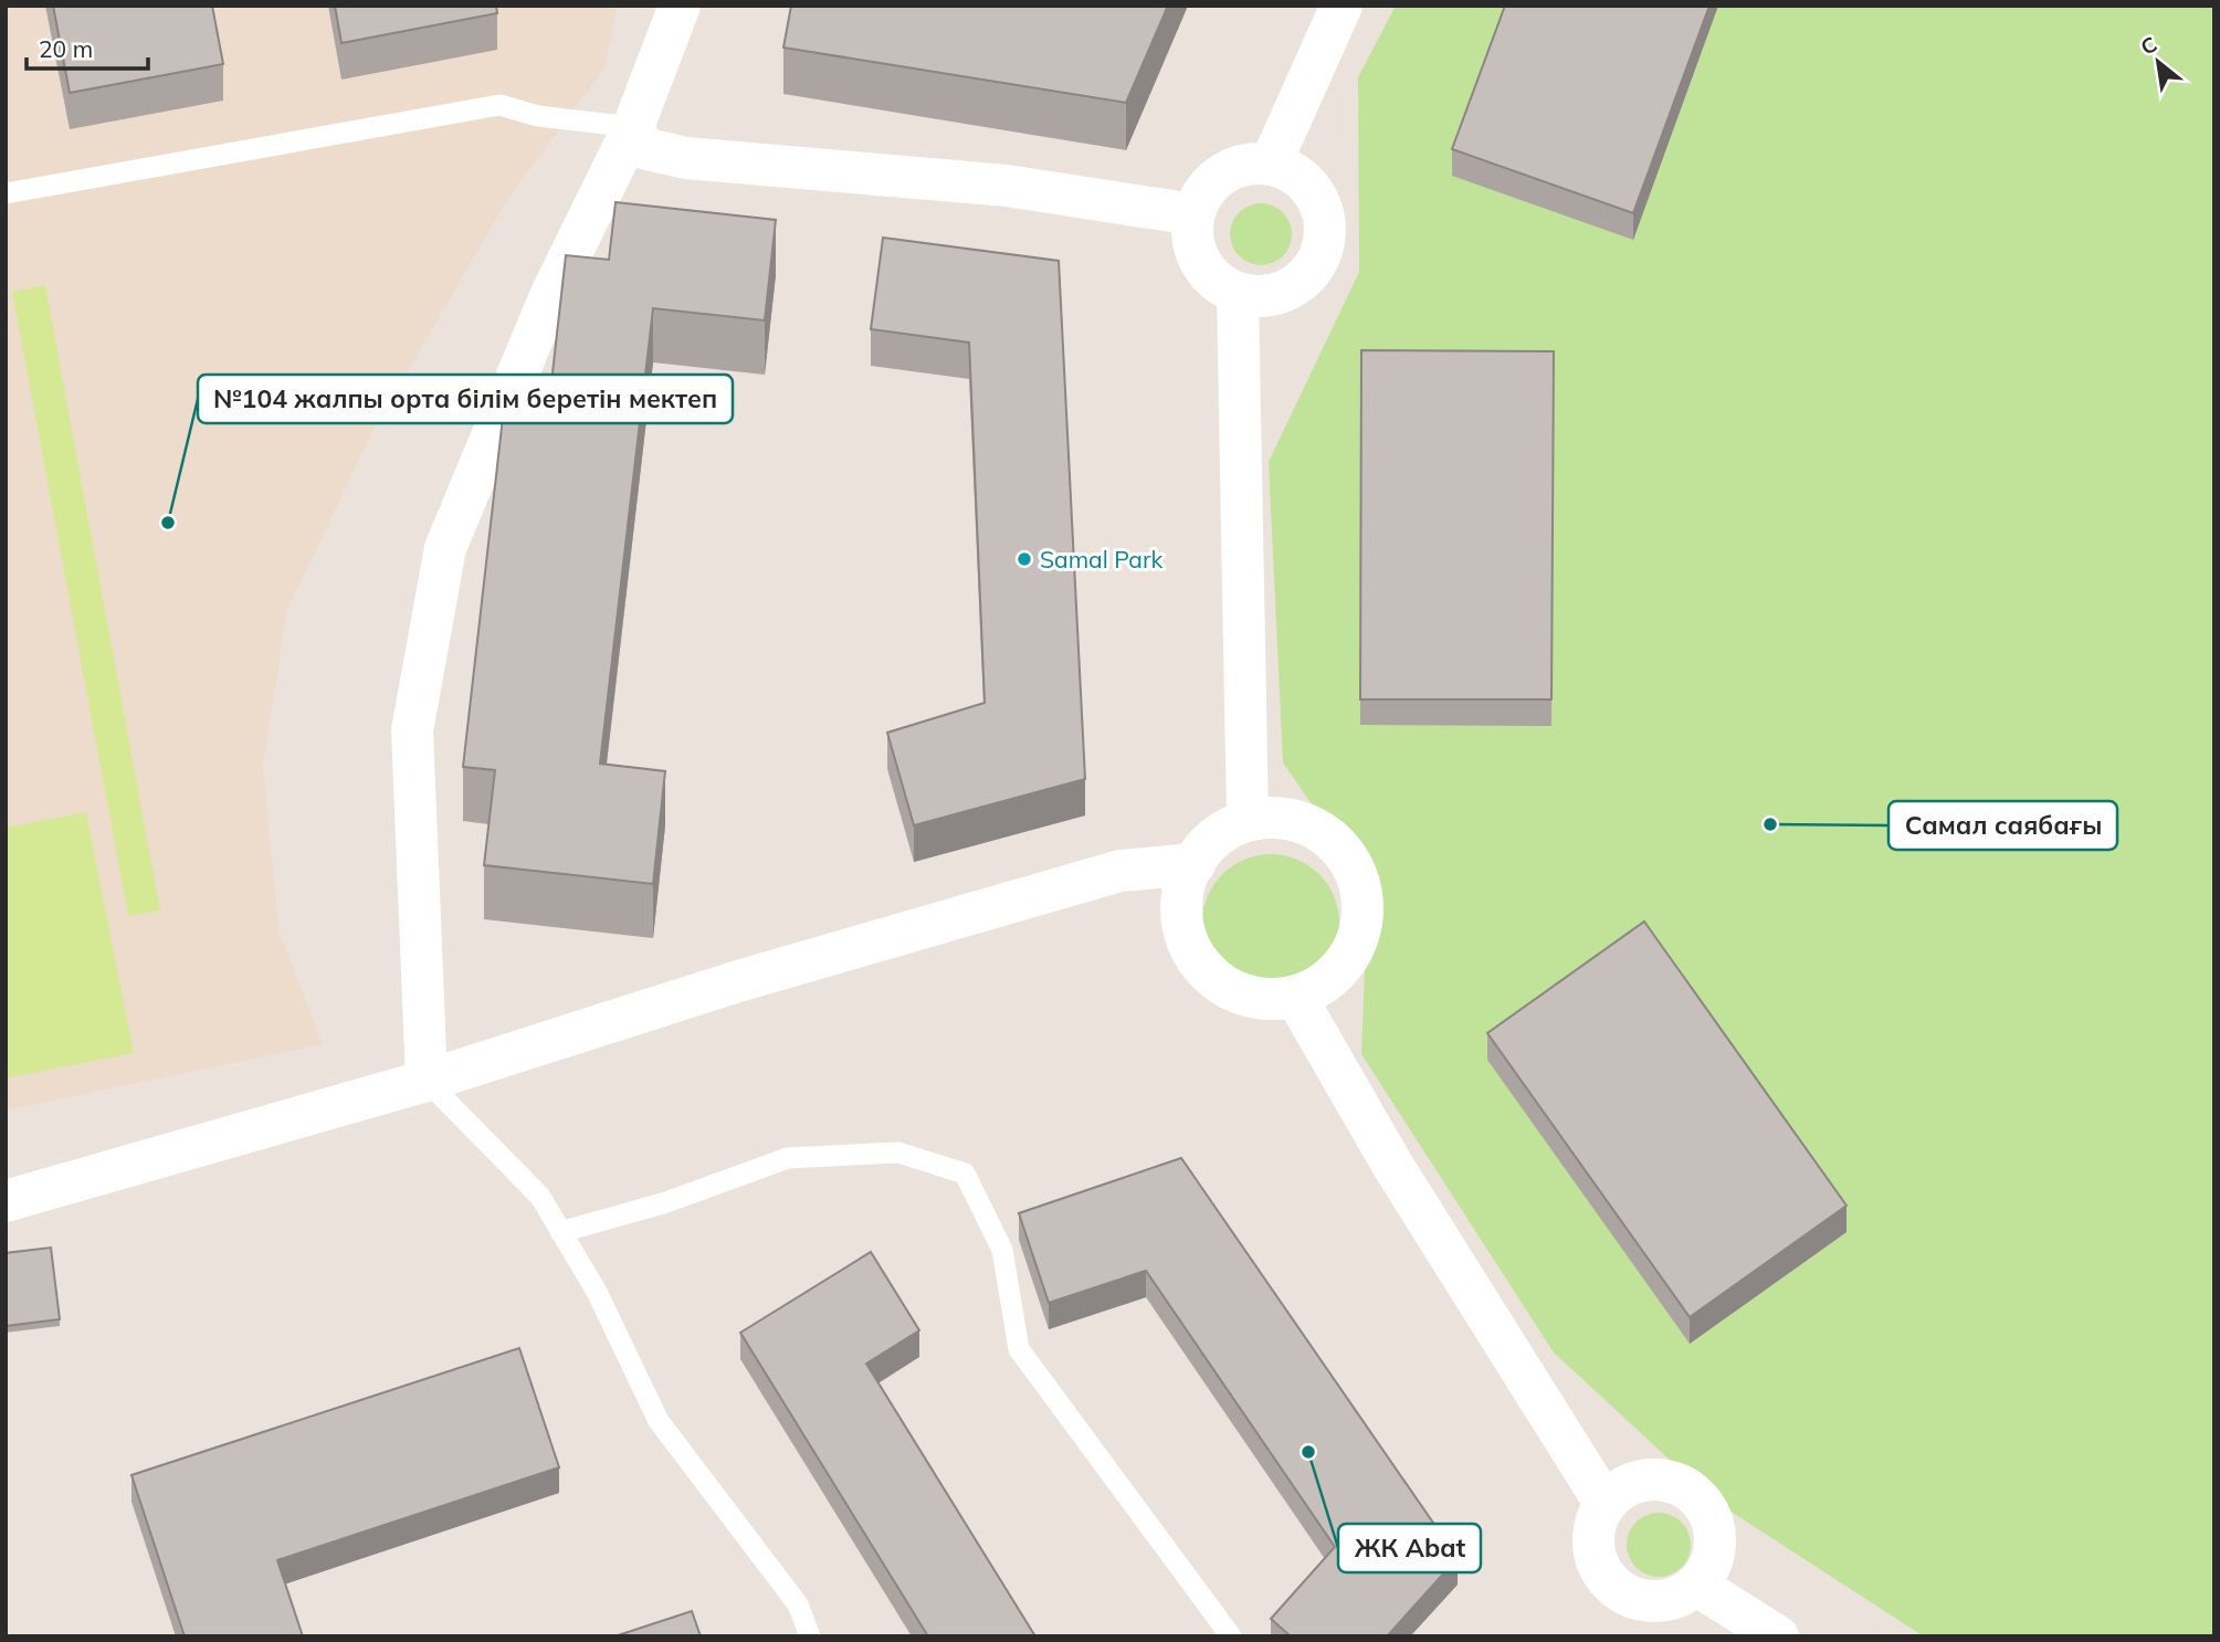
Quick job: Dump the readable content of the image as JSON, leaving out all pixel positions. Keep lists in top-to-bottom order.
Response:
{
  "places": [
    "№104 жалпы орта білім беретін мектеп",
    "Samal Park",
    "Самал саябағы",
    "ЖК Abat"
  ],
  "scale_bar": "20 m",
  "north": "top left"
}
